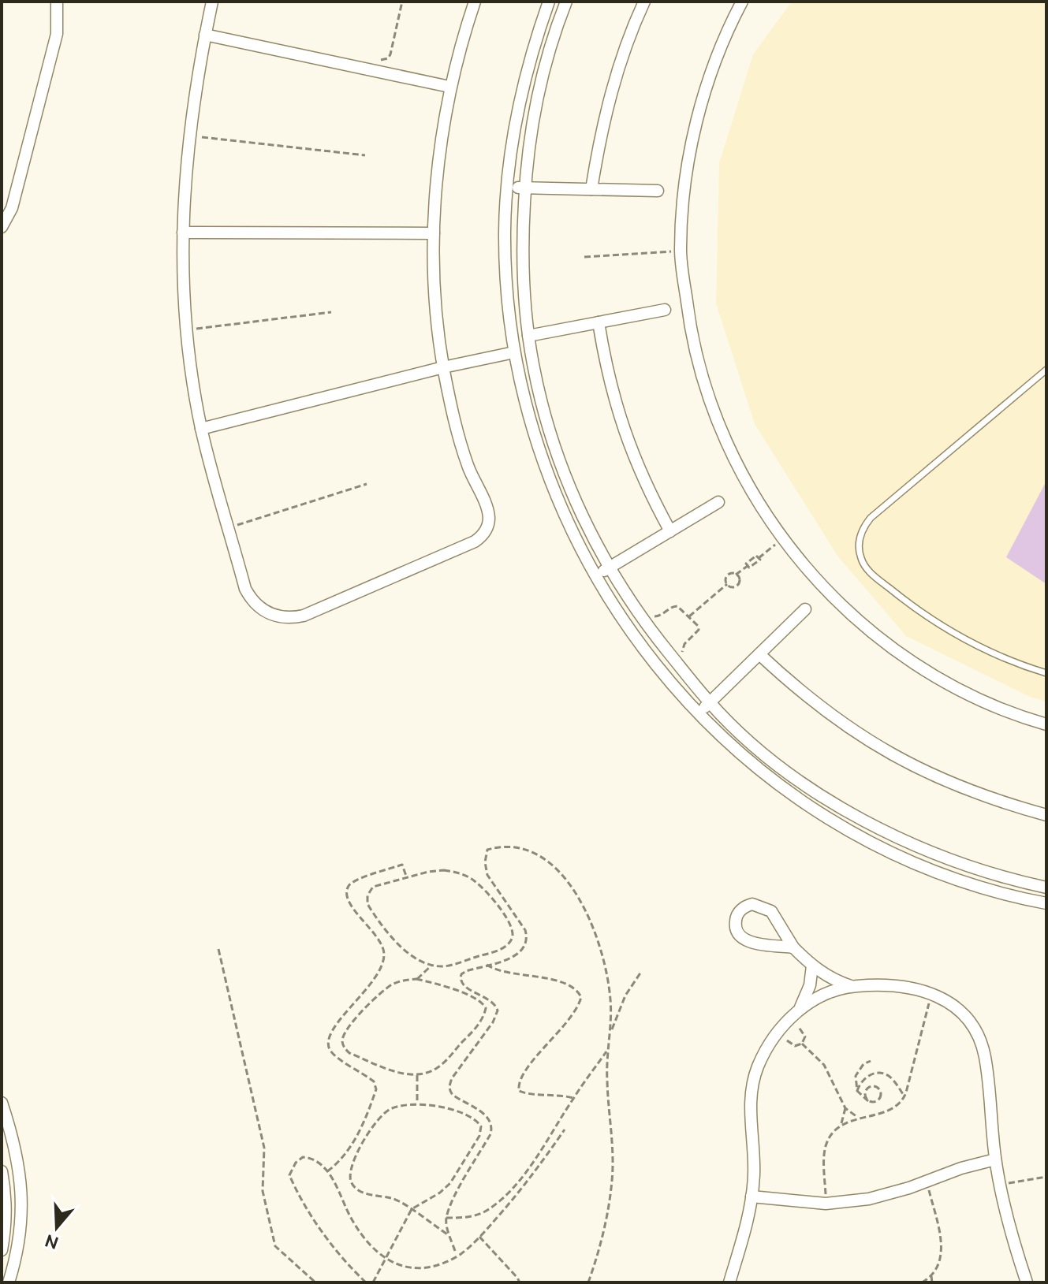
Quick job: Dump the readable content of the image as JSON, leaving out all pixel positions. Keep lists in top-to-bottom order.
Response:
{
  "north": "bottom"
}
